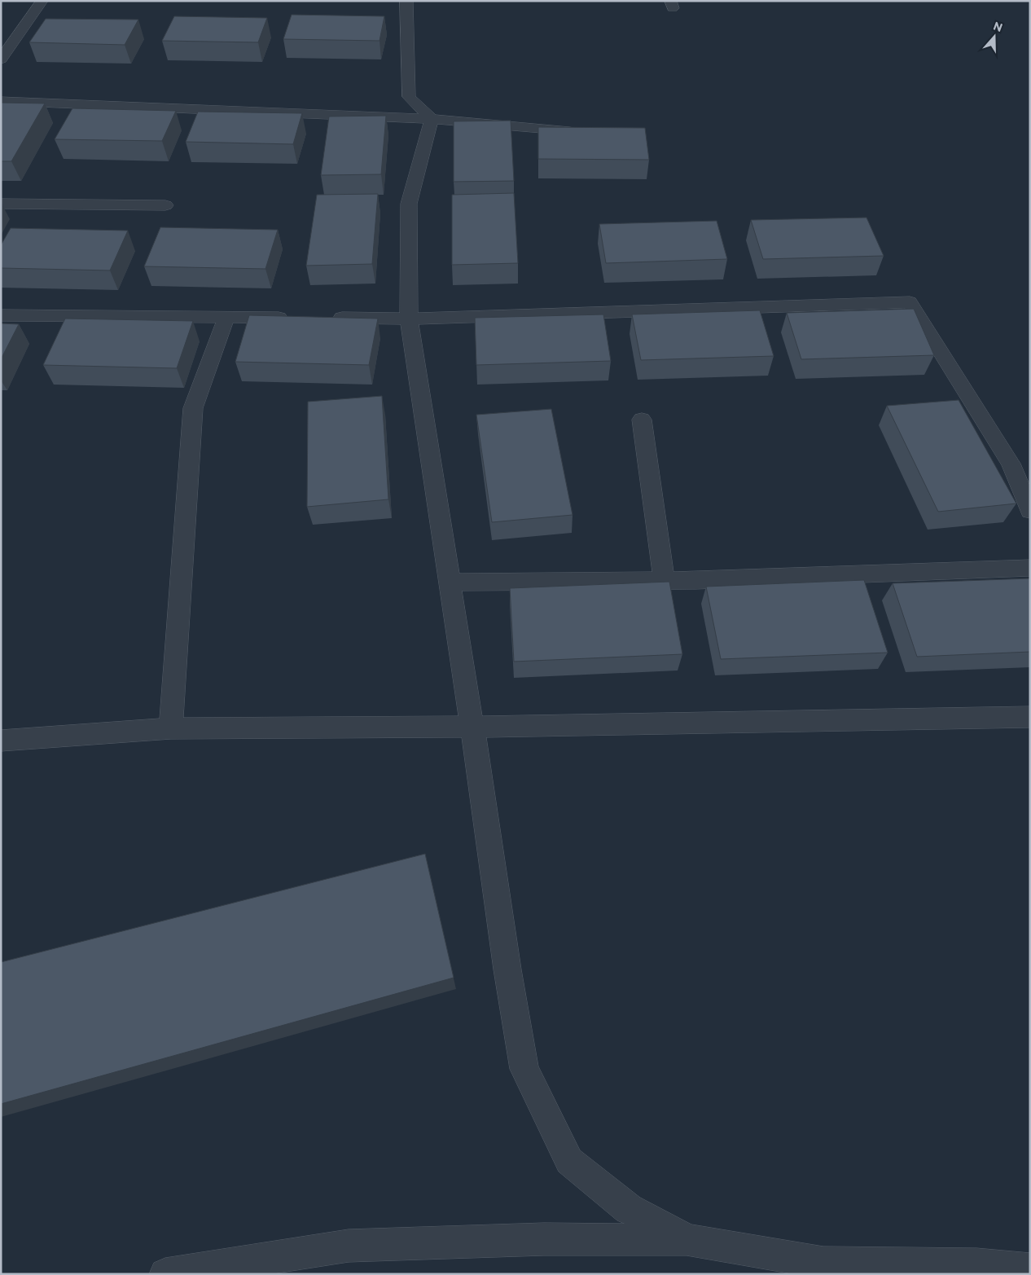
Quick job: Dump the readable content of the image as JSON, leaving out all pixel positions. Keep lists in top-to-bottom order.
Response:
{
  "north": "top"
}
